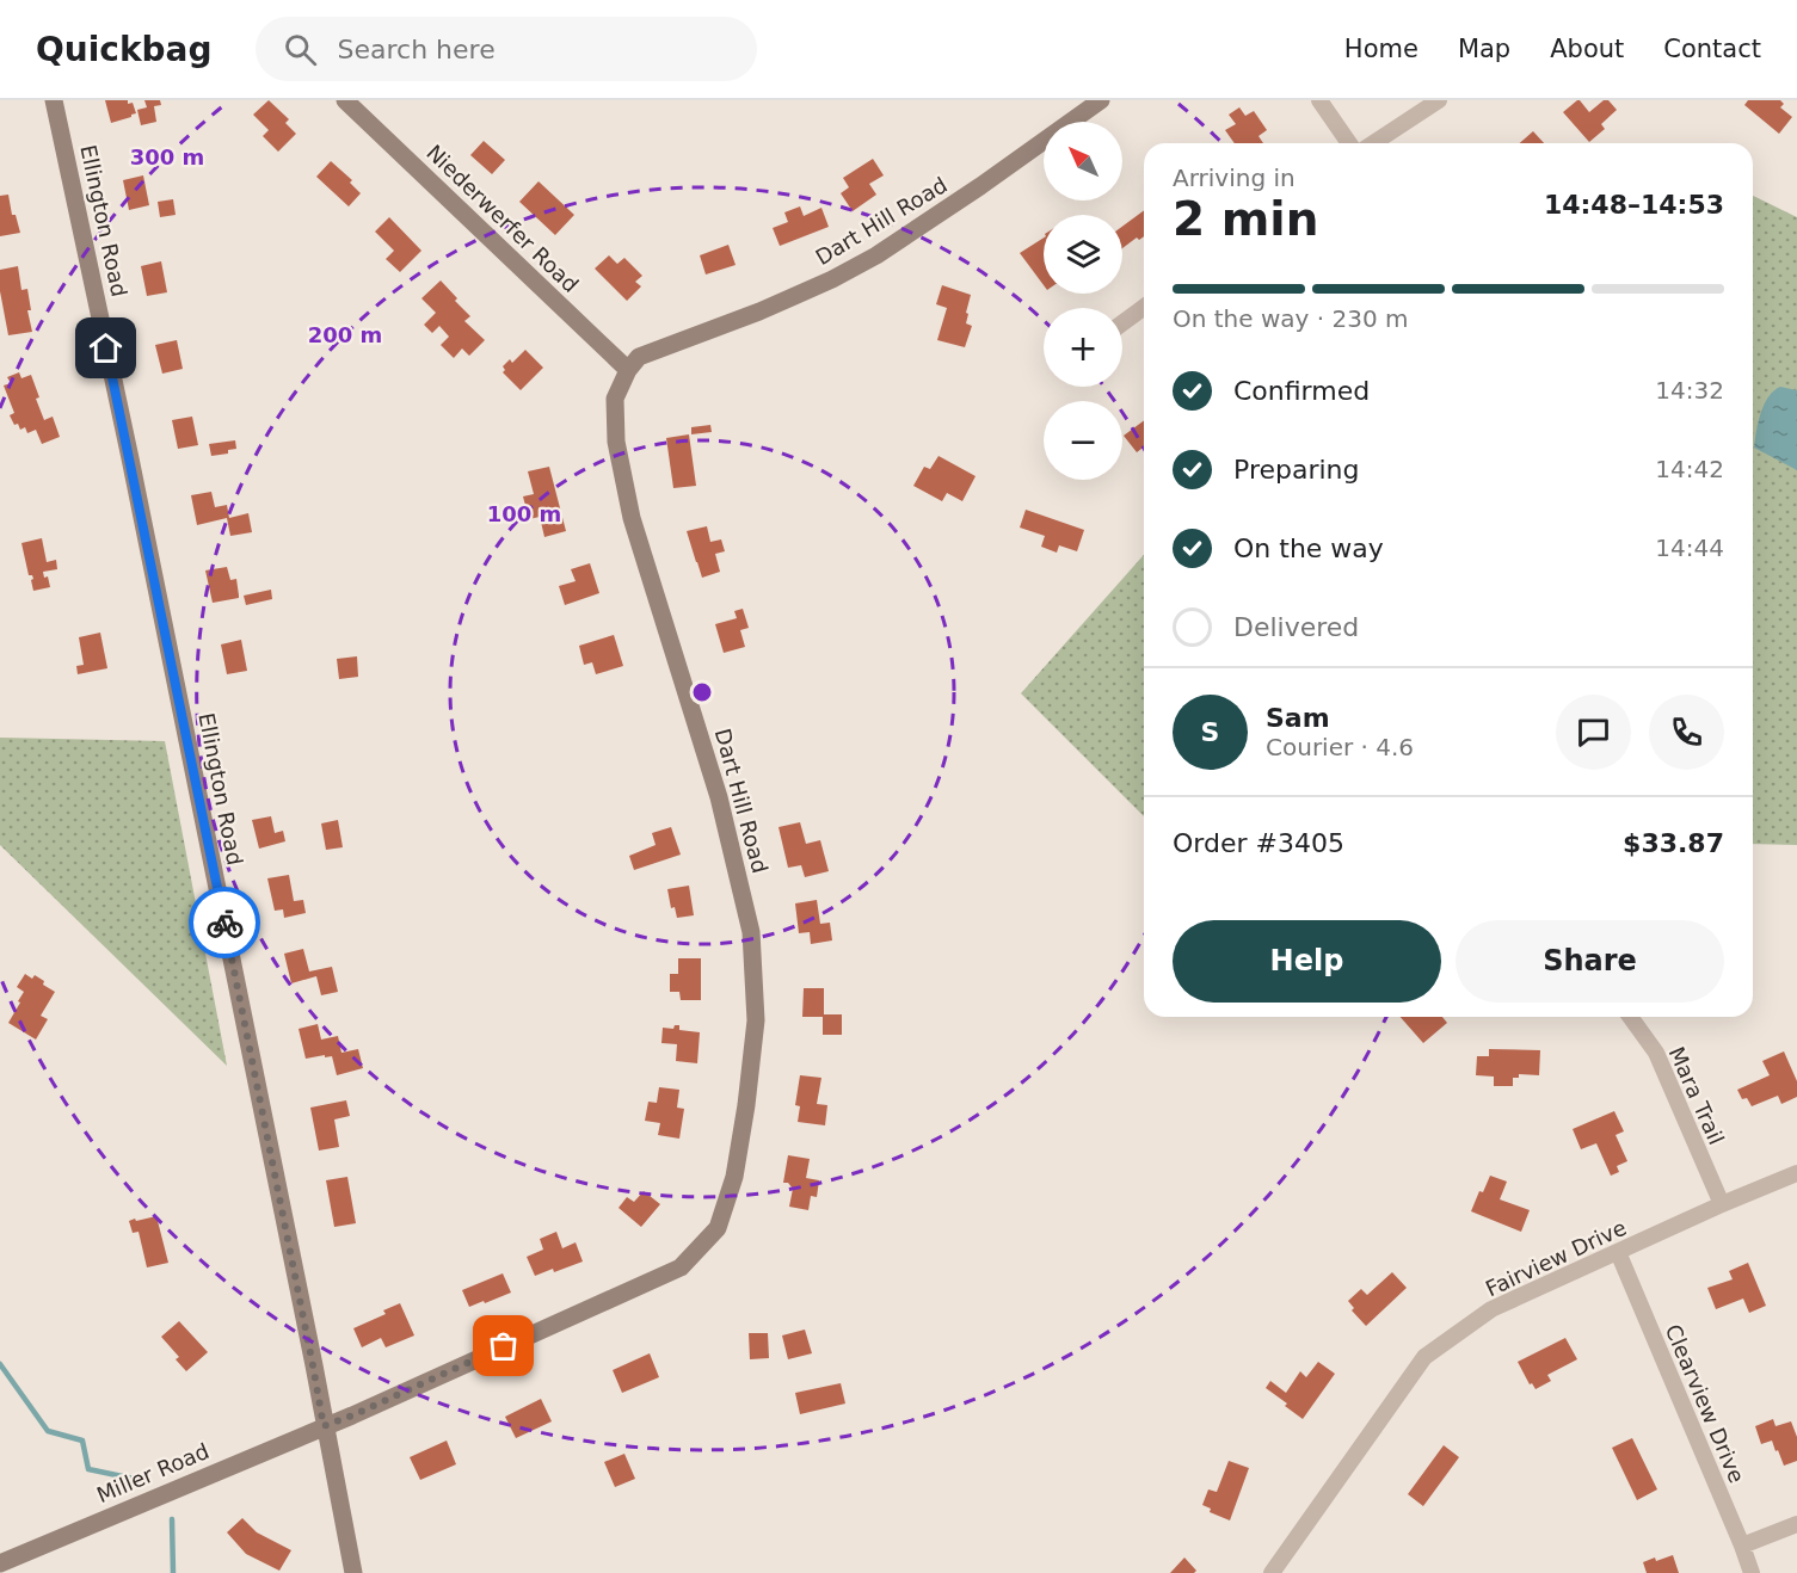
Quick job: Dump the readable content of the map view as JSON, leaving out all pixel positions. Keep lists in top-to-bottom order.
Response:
{
  "streets": {
    "street": [
      "Niederwerfer Road",
      "Ellington Road",
      "Dart Hill Road",
      "Mara Trail",
      "Fairview Drive",
      "Clearview Drive",
      "Miller Road"
    ]
  },
  "crossings": [
    ["Niederwerfer Road", "Dart Hill Road"],
    ["Ellington Road", "Dart Hill Road"],
    ["Ellington Road", "Miller Road"],
    ["Dart Hill Road", "Miller Road"],
    ["Mara Trail", "Fairview Drive"],
    ["Fairview Drive", "Clearview Drive"]
  ],
  "north": "top left",
  "page": {
    "header": "Quickbag",
    "search": "Search here",
    "nav": [
      "Home",
      "Map",
      "About",
      "Contact"
    ],
    "map_buttons": ["+", "−"],
    "heading": ["2 min", "Arriving in", "14:48–14:53"],
    "panel": [
      "Sam",
      "Courier · 4.6",
      "Order #3405",
      "$33.87"
    ],
    "bar": "On the way · 230 m",
    "list": [
      ["Confirmed", "14:32"],
      ["Preparing", "14:42"],
      ["On the way", "14:44"],
      "Delivered"
    ],
    "round": "S",
    "buttons": ["Help", "Share"]
  },
  "rings": ["300 m", "200 m", "100 m"]
}
